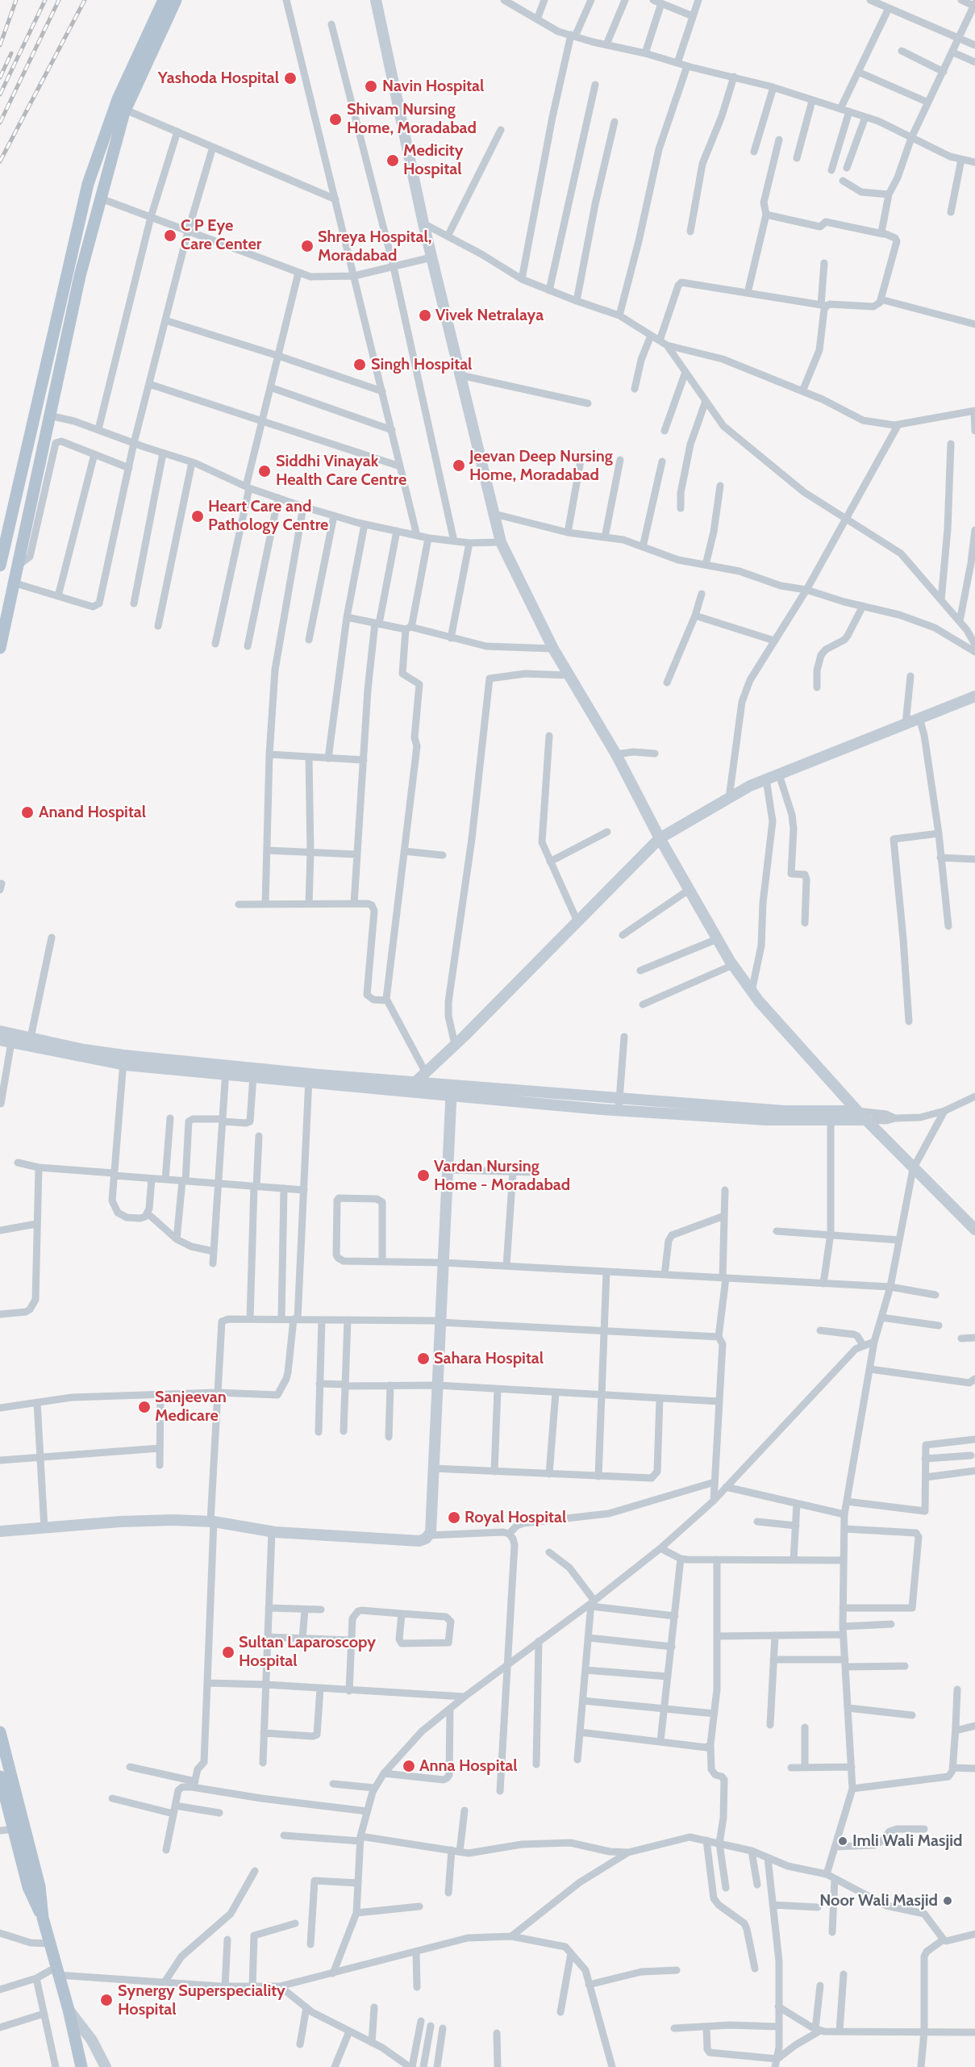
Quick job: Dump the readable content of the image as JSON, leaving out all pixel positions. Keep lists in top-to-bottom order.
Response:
{
  "places": [
    "Yashoda Hospital",
    "Navin Hospital",
    "Shivam Nursing Home, Moradabad",
    "Medicity Hospital",
    "C P Eye Care Center",
    "Shreya Hospital, Moradabad",
    "Vivek Netralaya",
    "Singh Hospital",
    "Jeevan Deep Nursing Home, Moradabad",
    "Siddhi Vinayak Health Care Centre",
    "Heart Care and Pathology Centre",
    "Anand Hospital",
    "Vardan Nursing Home - Moradabad",
    "Sahara Hospital",
    "Sanjeevan Medicare",
    "Royal Hospital",
    "Sultan Laparoscopy Hospital",
    "Anna Hospital",
    "Imli Wali Masjid",
    "Noor Wali Masjid",
    "Synergy Superspeciality Hospital"
  ]
}
